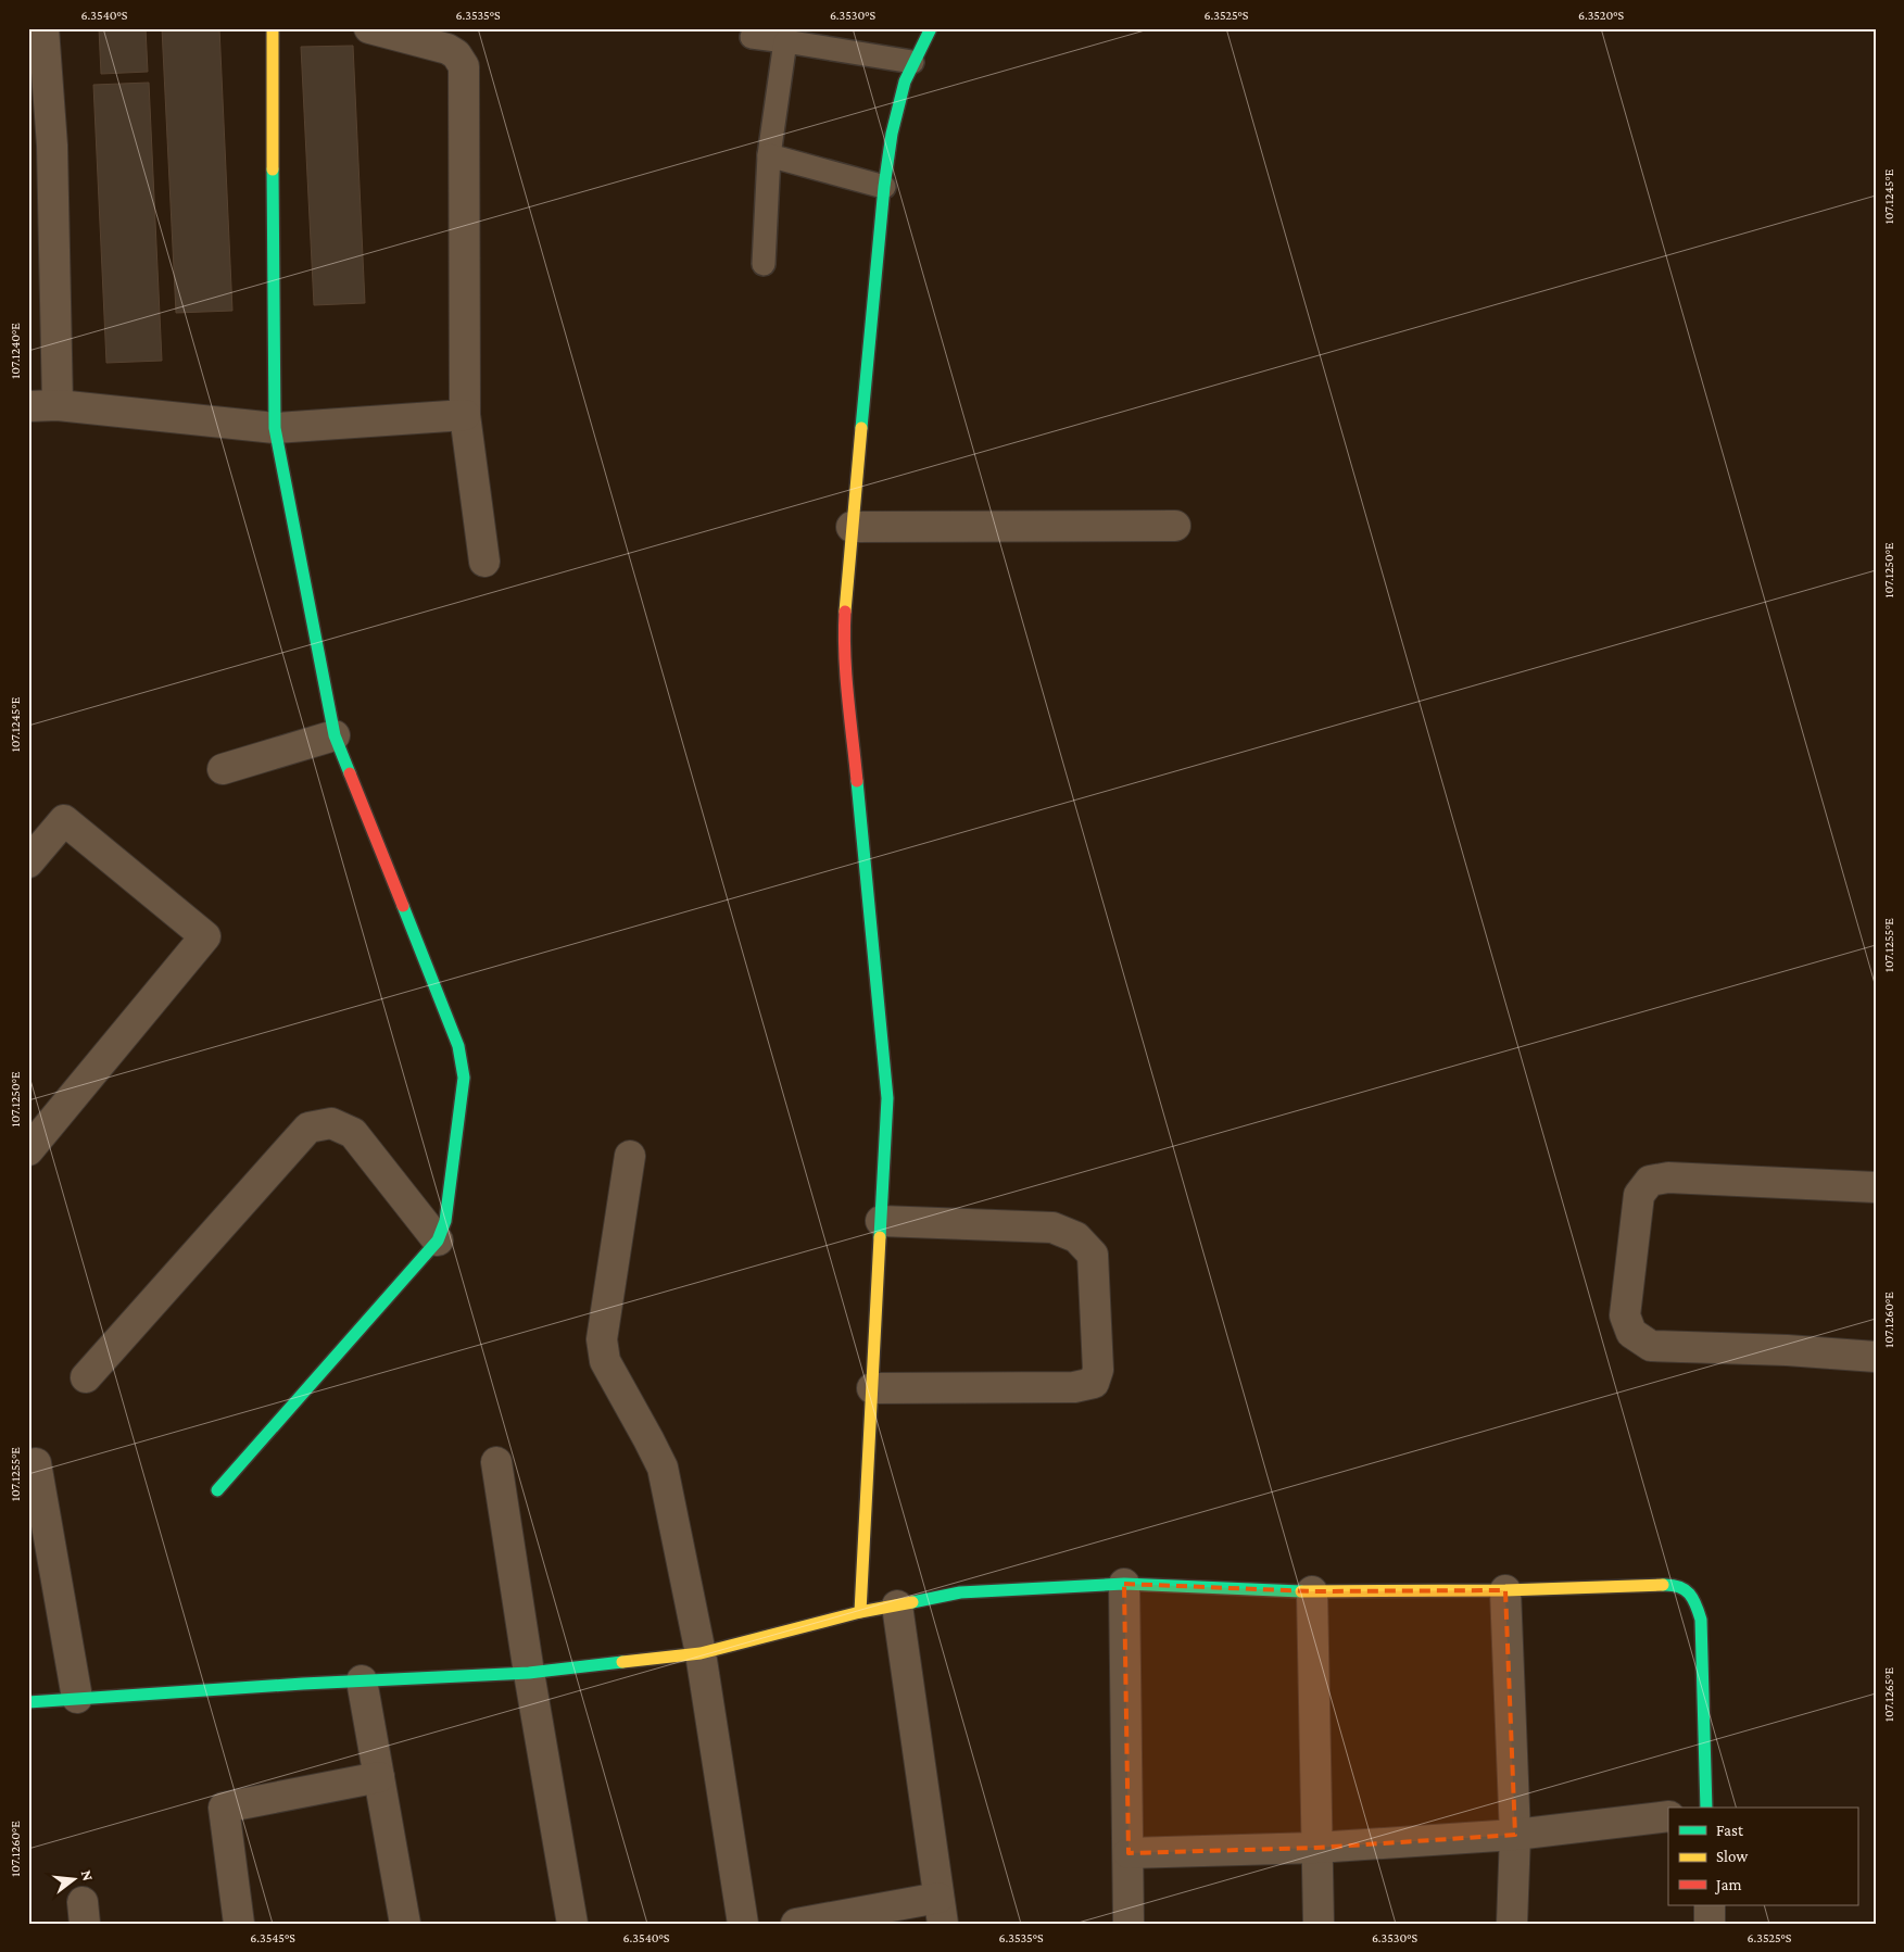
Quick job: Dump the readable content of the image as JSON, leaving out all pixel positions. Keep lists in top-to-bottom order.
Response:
{
  "legend": ["Fast", "Slow", "Jam"],
  "north": "right",
  "coordinates": [
    "6.3540°S",
    "6.3535°S",
    "6.3530°S",
    "6.3525°S",
    "6.3520°S",
    "107.1245°E",
    "107.1240°E",
    "107.1250°E",
    "107.1255°E",
    "107.1260°E",
    "107.1265°E",
    "6.3545°S"
  ]
}
